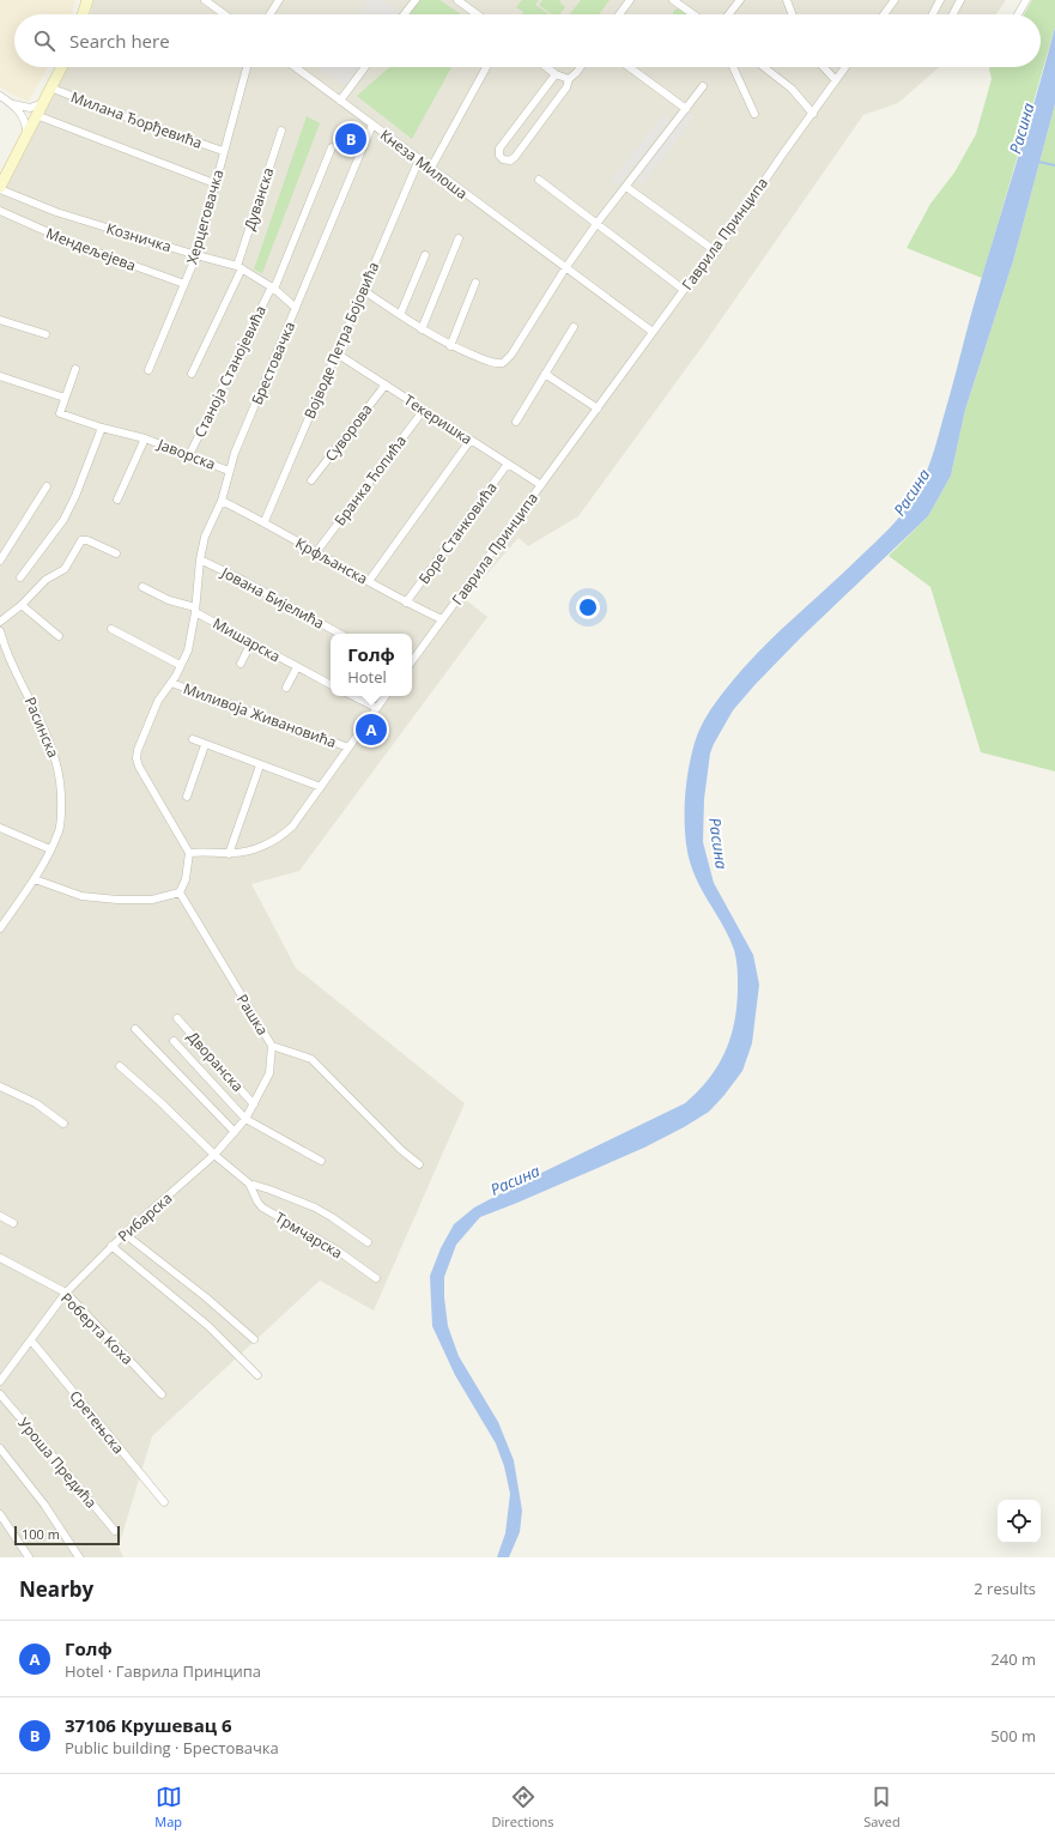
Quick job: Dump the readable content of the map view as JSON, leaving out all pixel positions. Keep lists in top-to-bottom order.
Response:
{
  "streets": {
    "street": [
      "Милана Ђорђевића",
      "Кнеза Милоша",
      "Дуванска",
      "Херцеговачка",
      "Гаврила Принципа",
      "Козничка",
      "Мендељејева",
      "Војводе Петра Бојовића",
      "Брестовачка",
      "Станоја Станојевића",
      "Текеришка",
      "Суворова",
      "Јаворска",
      "Бранка Ћопића",
      "Боре Станковића",
      "Крфљанска",
      "Јована Бијелића",
      "Мишарска",
      "Миливоја Живановића",
      "Расинска",
      "Рашка",
      "Дворанска",
      "Рибарска",
      "Трмчарска",
      "Роберта Коха",
      "Сретењска",
      "Уроша Предића"
    ]
  },
  "crossings": [
    ["Милана Ђорђевића", "Херцеговачка"],
    ["Кнеза Милоша", "Гаврила Принципа"],
    ["Кнеза Милоша", "Војводе Петра Бојовића"],
    ["Кнеза Милоша", "Брестовачка"],
    ["Дуванска", "Козничка"],
    ["Херцеговачка", "Козничка"],
    ["Херцеговачка", "Мендељејева"],
    ["Гаврила Принципа", "Текеришка"],
    ["Гаврила Принципа", "Крфљанска"],
    ["Козничка", "Брестовачка"],
    ["Козничка", "Станоја Станојевића"],
    ["Војводе Петра Бојовића", "Текеришка"],
    ["Војводе Петра Бојовића", "Крфљанска"],
    ["Брестовачка", "Јаворска"],
    ["Брестовачка", "Крфљанска"],
    ["Брестовачка", "Јована Бијелића"],
    ["Брестовачка", "Мишарска"],
    ["Брестовачка", "Миливоја Живановића"],
    ["Станоја Станојевића", "Јаворска"],
    ["Текеришка", "Суворова"],
    ["Текеришка", "Бранка Ћопића"],
    ["Текеришка", "Боре Станковића"],
    ["Бранка Ћопића", "Крфљанска"],
    ["Боре Станковића", "Крфљанска"],
    ["Рашка", "Рибарска"],
    ["Дворанска", "Рибарска"],
    ["Рибарска", "Трмчарска"],
    ["Рибарска", "Роберта Коха"],
    ["Рибарска", "Сретењска"]
  ],
  "water": ["Расина"],
  "scale_bar": "100 m",
  "page": {
    "search": "Search here",
    "pins": ["B", "A"],
    "popup": ["Голф", "Hotel"],
    "scale": "100 m",
    "heading": ["Nearby", "2 results"],
    "list": [
      {
        "mark": "A",
        "name": "Голф",
        "note": "Hotel · Гаврила Принципа",
        "value": "240 m"
      },
      {
        "mark": "B",
        "name": "37106 Крушевац 6",
        "note": "Public building · Брестовачка",
        "value": "500 m"
      }
    ],
    "nav": ["Map", "Directions", "Saved"]
  }
}
